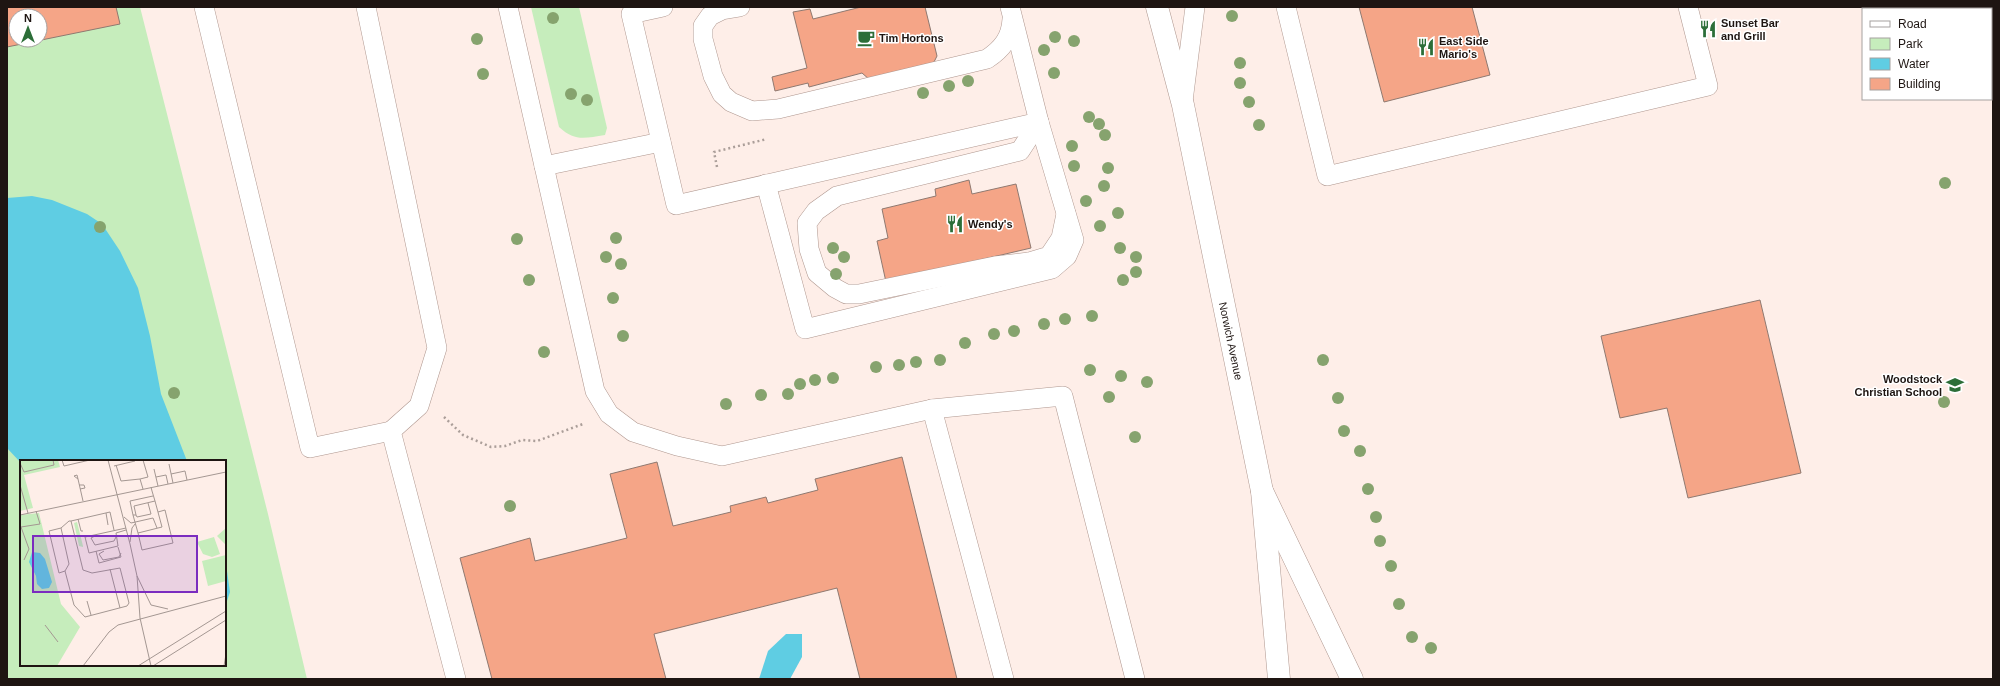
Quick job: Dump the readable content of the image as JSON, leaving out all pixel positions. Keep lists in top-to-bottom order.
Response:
{
  "streets": {
    "main road": ["Norwich Avenue"]
  },
  "places": {
    "restaurant": ["Sunset Bar and Grill", "East Side Mario's", "Wendy's"],
    "cafe": ["Tim Hortons"],
    "school or university": ["Woodstock Christian School"]
  },
  "legend": [
    "Road",
    "Park",
    "Water",
    "Building"
  ],
  "north": "top"
}
